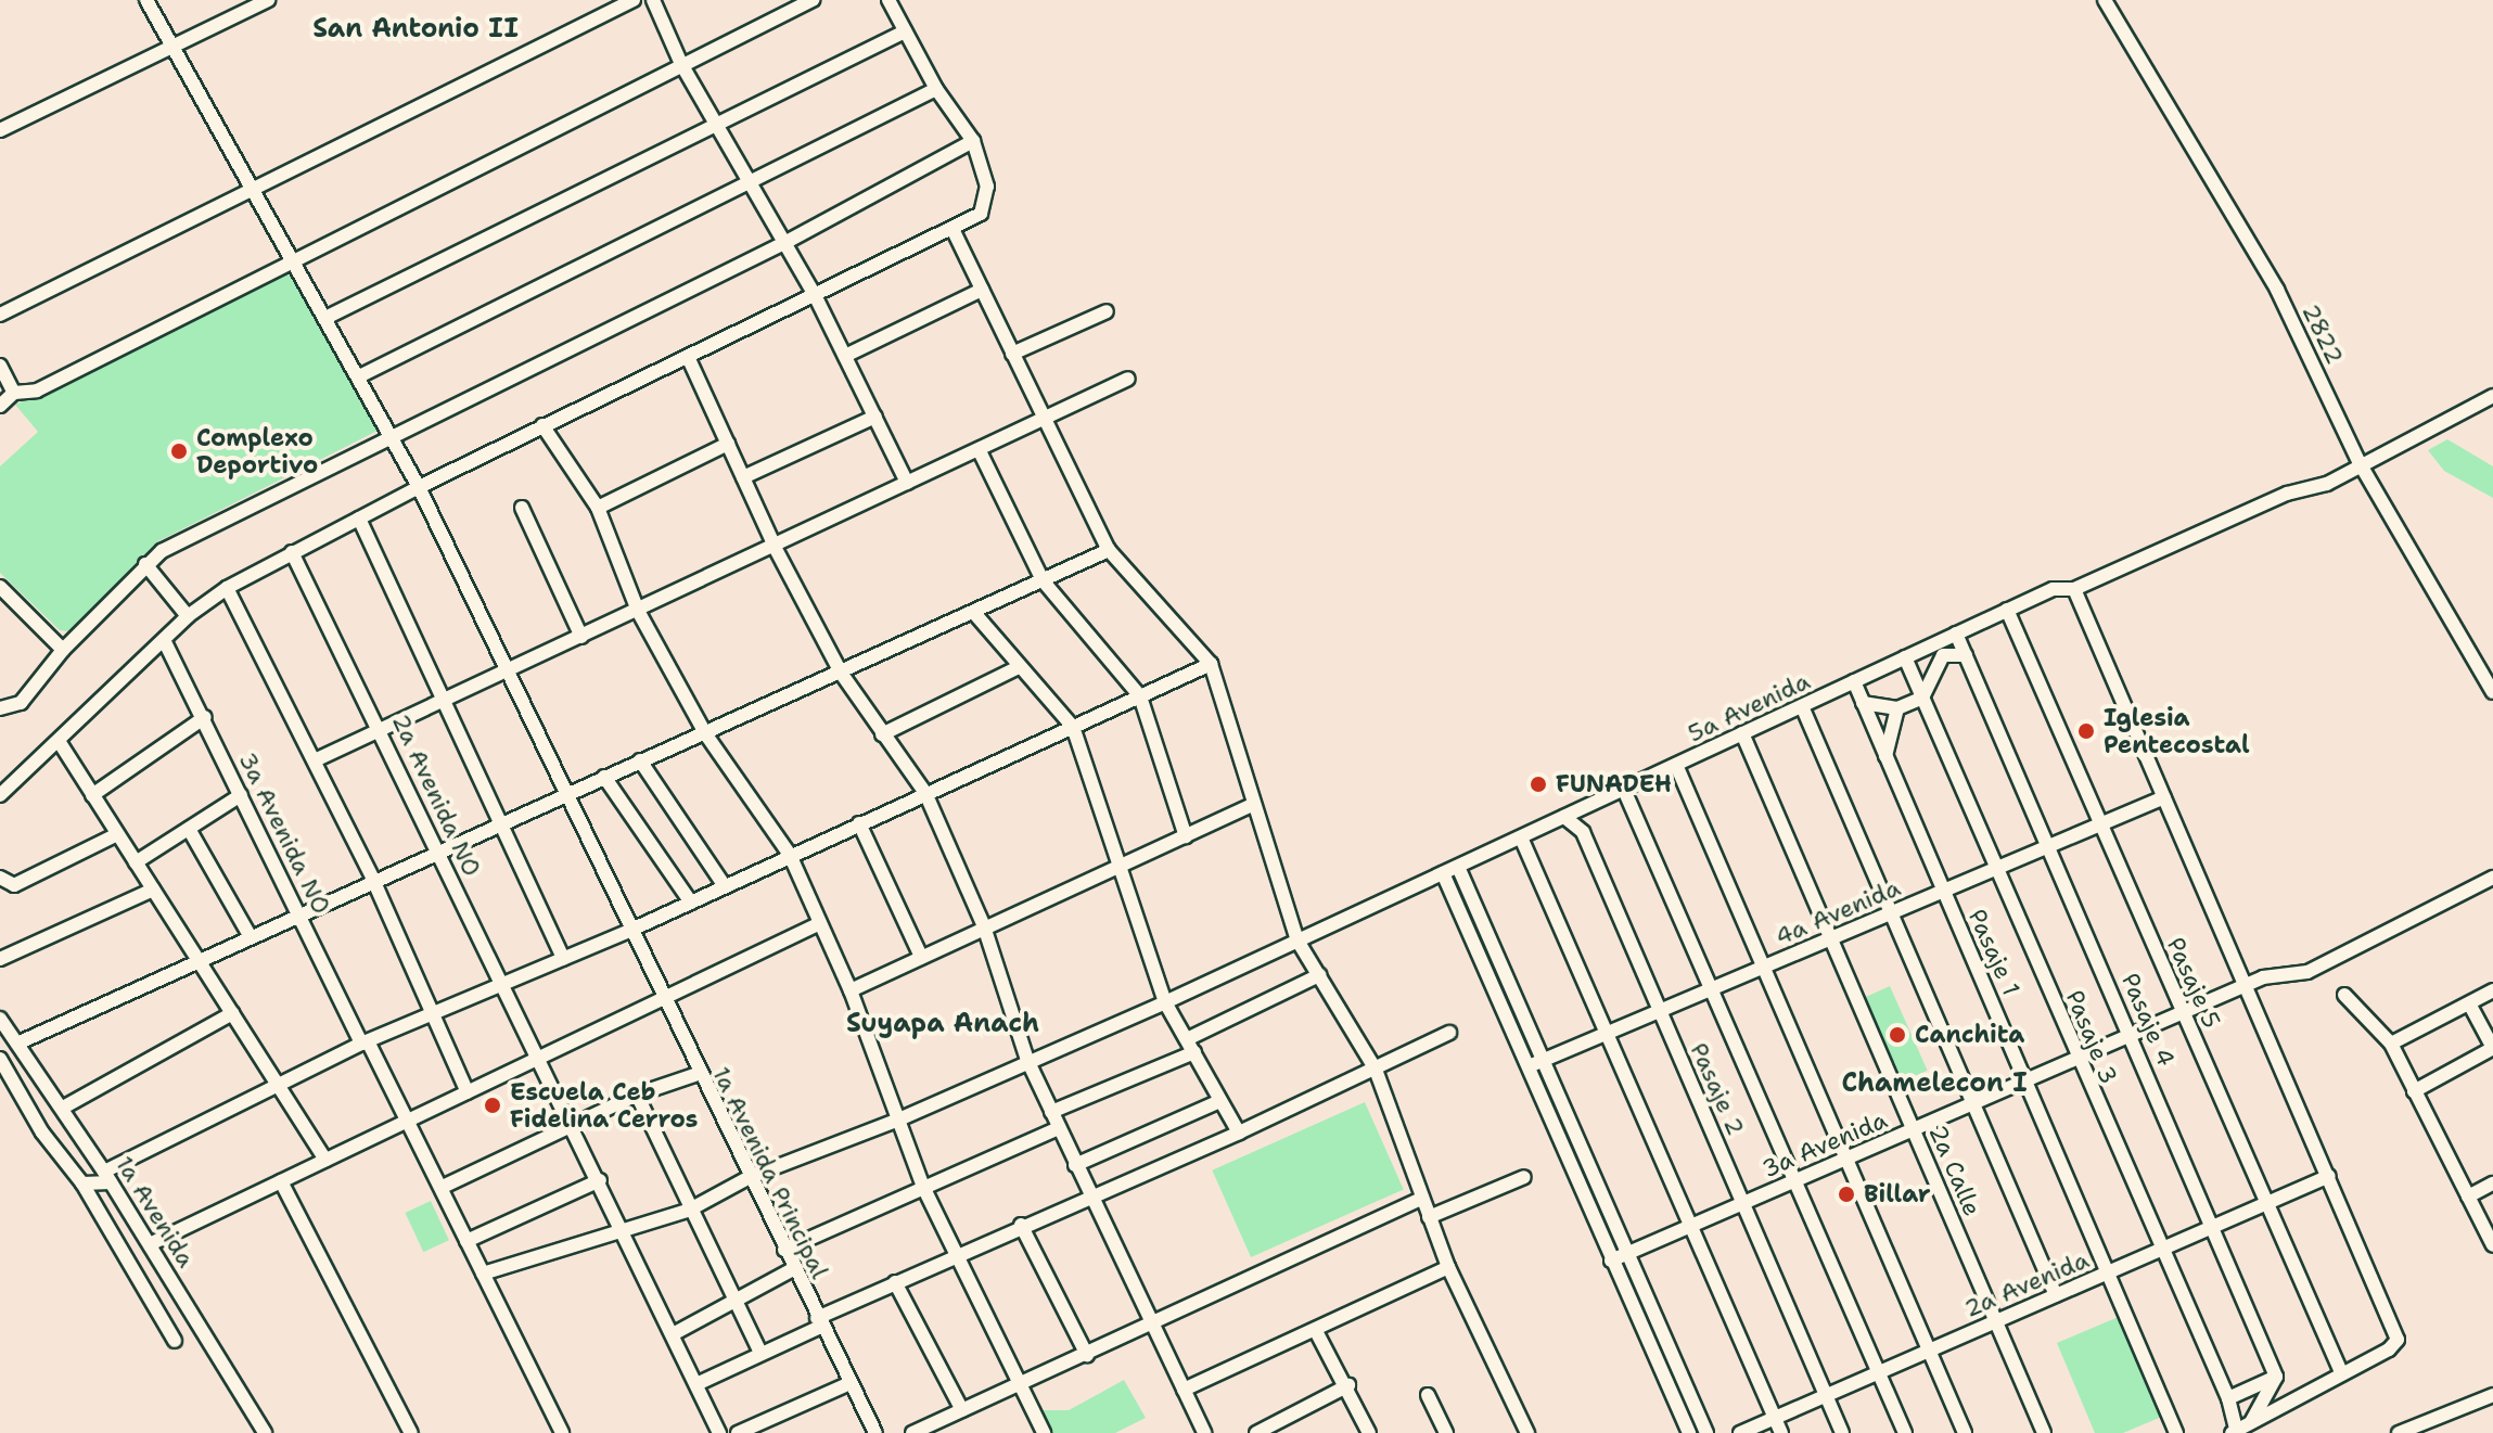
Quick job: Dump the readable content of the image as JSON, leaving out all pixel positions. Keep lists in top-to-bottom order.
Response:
{
  "streets": {
    "street": [
      "2822",
      "5a Avenida",
      "2a Avenida NO",
      "3a Avenida NO",
      "4a Avenida",
      "Pasaje 1",
      "Pasaje 5",
      "Pasaje 4",
      "Pasaje 3",
      "Pasaje 2",
      "3a Avenida",
      "2a Calle",
      "1a Avenida Principal",
      "1a Avenida",
      "2a Avenida"
    ]
  },
  "crossings": [
    ["2822", "5a Avenida"],
    ["5a Avenida", "2a Avenida NO"],
    ["5a Avenida", "3a Avenida NO"],
    ["5a Avenida", "Pasaje 1"],
    ["5a Avenida", "Pasaje 5"],
    ["5a Avenida", "Pasaje 4"],
    ["5a Avenida", "Pasaje 3"],
    ["5a Avenida", "Pasaje 2"],
    ["5a Avenida", "2a Calle"],
    ["5a Avenida", "1a Avenida Principal"],
    ["4a Avenida", "Pasaje 1"],
    ["4a Avenida", "Pasaje 5"],
    ["4a Avenida", "Pasaje 4"],
    ["4a Avenida", "Pasaje 3"],
    ["4a Avenida", "Pasaje 2"],
    ["4a Avenida", "2a Calle"],
    ["Pasaje 1", "3a Avenida"],
    ["Pasaje 1", "2a Avenida"],
    ["Pasaje 5", "3a Avenida"],
    ["Pasaje 5", "2a Avenida"],
    ["Pasaje 4", "3a Avenida"],
    ["Pasaje 4", "2a Avenida"],
    ["Pasaje 3", "3a Avenida"],
    ["Pasaje 3", "2a Avenida"],
    ["Pasaje 2", "3a Avenida"],
    ["Pasaje 2", "2a Avenida"],
    ["3a Avenida", "2a Calle"],
    ["2a Calle", "2a Avenida"]
  ],
  "districts": ["San Antonio II", "Suyapa Anach", "Chamelecon I"],
  "places": [
    "Complexo Deportivo",
    "Iglesia Pentecostal",
    "FUNADEH",
    "Canchita",
    "Escuela Ceb Fidelina Cerros",
    "Billar"
  ]
}
